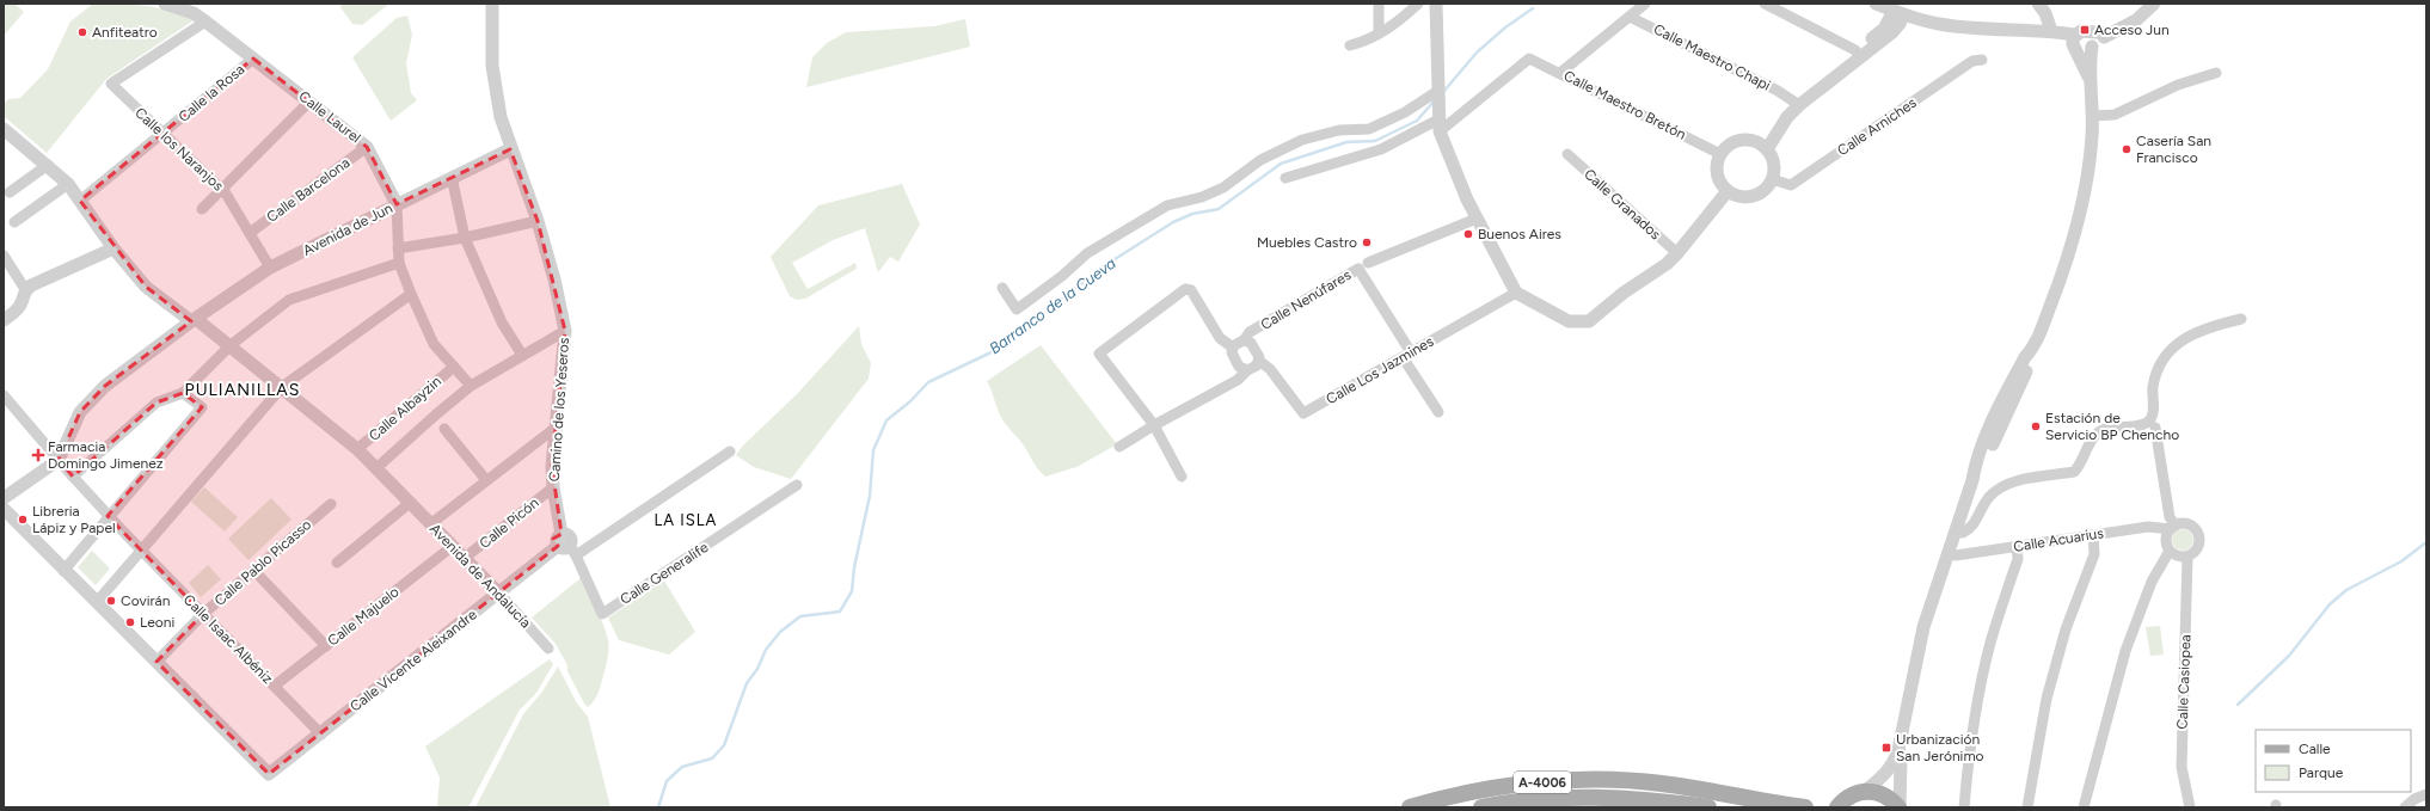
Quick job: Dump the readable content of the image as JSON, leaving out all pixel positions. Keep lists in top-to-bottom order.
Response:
{
  "streets": {
    "main road": ["A-4006"],
    "street": [
      "Calle Maestro Chapi",
      "Calle la Rosa",
      "Calle Maestro Bretón",
      "Calle Laurel",
      "Calle Arniches",
      "Calle los Naranjos",
      "Calle Barcelona",
      "Calle Granados",
      "Avenida de Jun",
      "Calle Nenúfares",
      "Calle Los Jazmines",
      "Calle Albayzin",
      "Camino de los Yeseros",
      "Calle Picón",
      "Calle Acuarius",
      "Calle Pablo Picasso",
      "Calle Generalife",
      "Avenida de Andalucía",
      "Calle Majuelo",
      "Calle Isaac Albéniz",
      "Calle Vicente Aleixandre",
      "Calle Casiopea"
    ]
  },
  "crossings": [
    ["Calle la Rosa", "Calle Laurel"],
    ["Calle la Rosa", "Calle los Naranjos"],
    ["Calle la Rosa", "Avenida de Andalucía"],
    ["Calle Maestro Bretón", "Calle Arniches"],
    ["Calle Laurel", "Calle los Naranjos"],
    ["Calle Laurel", "Calle Barcelona"],
    ["Calle Laurel", "Avenida de Jun"],
    ["Calle Laurel", "Calle Albayzin"],
    ["Calle los Naranjos", "Calle Barcelona"],
    ["Calle los Naranjos", "Avenida de Jun"],
    ["Avenida de Jun", "Camino de los Yeseros"],
    ["Avenida de Jun", "Avenida de Andalucía"],
    ["Avenida de Jun", "Calle Isaac Albéniz"],
    ["Calle Nenúfares", "Calle Los Jazmines"],
    ["Calle Albayzin", "Avenida de Andalucía"],
    ["Camino de los Yeseros", "Calle Picón"],
    ["Camino de los Yeseros", "Calle Generalife"],
    ["Camino de los Yeseros", "Calle Vicente Aleixandre"],
    ["Calle Picón", "Avenida de Andalucía"],
    ["Calle Acuarius", "Calle Casiopea"],
    ["Calle Pablo Picasso", "Calle Isaac Albéniz"],
    ["Calle Pablo Picasso", "Calle Vicente Aleixandre"],
    ["Avenida de Andalucía", "Calle Majuelo"],
    ["Avenida de Andalucía", "Calle Vicente Aleixandre"],
    ["Calle Majuelo", "Calle Isaac Albéniz"],
    ["Calle Isaac Albéniz", "Calle Vicente Aleixandre"]
  ],
  "districts": ["PULIANILLAS", "LA ISLA"],
  "water": ["Barranco de la Cueva"],
  "places": {
    "transit": ["Acceso Jun", "Urbanización San Jerónimo"],
    "other": [
      "Anfiteatro",
      "Casería San Francisco",
      "Buenos Aires",
      "Muebles Castro",
      "Estación de Servicio BP Chencho",
      "Libreria Lápiz y Papel",
      "Covirán",
      "Leoni"
    ],
    "health": ["Farmacia Domingo Jimenez"]
  },
  "legend": ["Calle", "Parque"]
}
